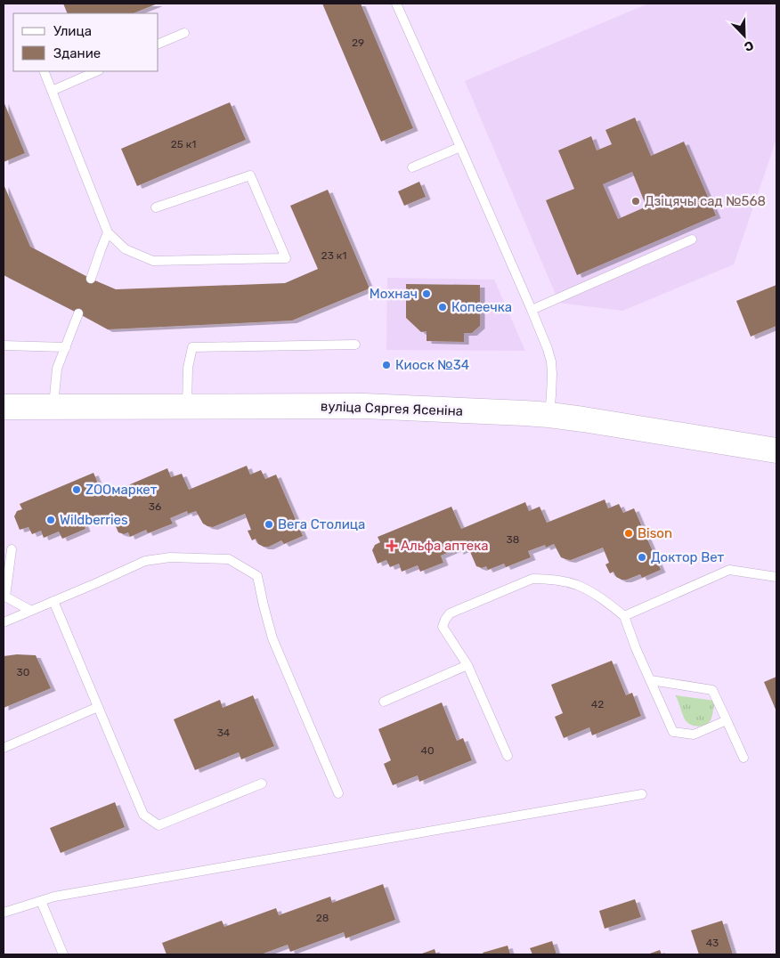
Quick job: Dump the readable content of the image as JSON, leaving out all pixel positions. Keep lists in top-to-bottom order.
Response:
{
  "streets": {
    "main road": ["вуліца Сяргея Ясеніна"]
  },
  "places": {
    "other": [
      "Дзіцячы сад №568",
      "Мохнач",
      "Копеечка",
      "Киоск №34",
      "ZOOмаркет",
      "Wildberries",
      "Вега Столица",
      "Bison",
      "Доктор Вет"
    ],
    "health": ["Альфа аптека"]
  },
  "house_numbers": [
    "29",
    "25 к1",
    "23 к1",
    "36",
    "38",
    "30",
    "42",
    "34",
    "40",
    "28",
    "43"
  ],
  "legend": ["Улица", "Здание"],
  "north": "bottom right"
}
